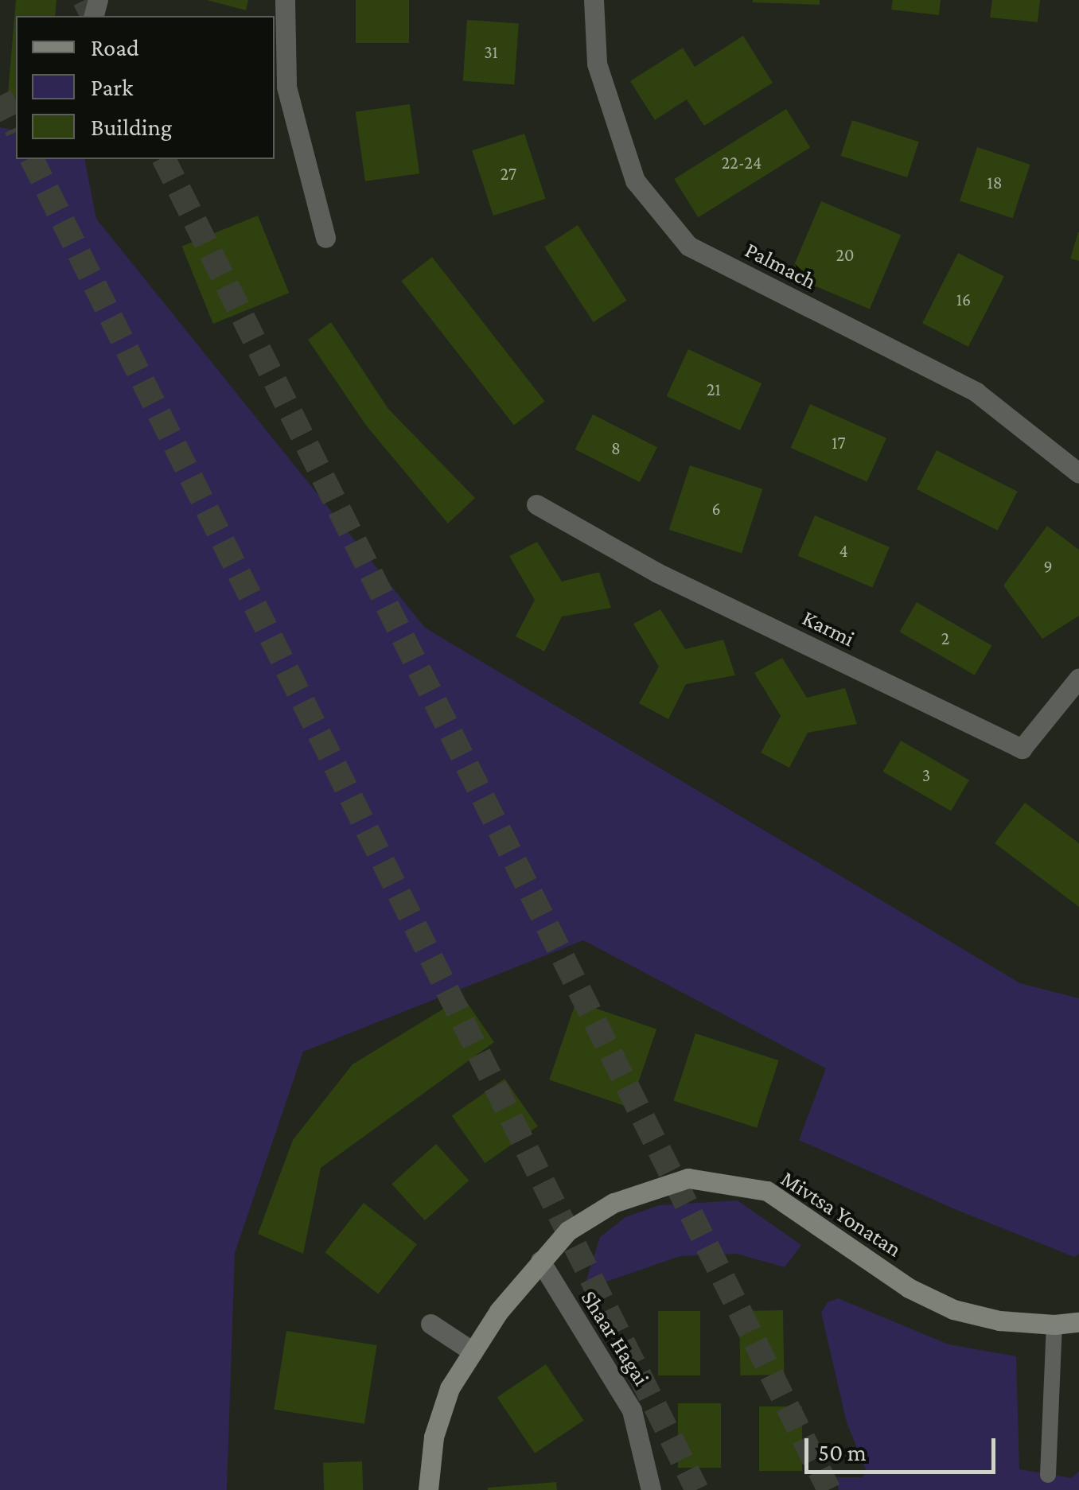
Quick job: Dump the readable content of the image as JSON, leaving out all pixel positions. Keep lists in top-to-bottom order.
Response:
{
  "streets": {
    "street": [
      "Palmach",
      "Karmi",
      "Mivtsa Yonatan",
      "Shaar Hagai"
    ]
  },
  "crossings": [
    ["Mivtsa Yonatan", "Shaar Hagai"]
  ],
  "house_numbers": [
    "31",
    "22-24",
    "27",
    "18",
    "20",
    "16",
    "21",
    "17",
    "8",
    "6",
    "4",
    "9",
    "2",
    "3"
  ],
  "legend": ["Road", "Park", "Building"],
  "scale_bar": "50 m"
}
